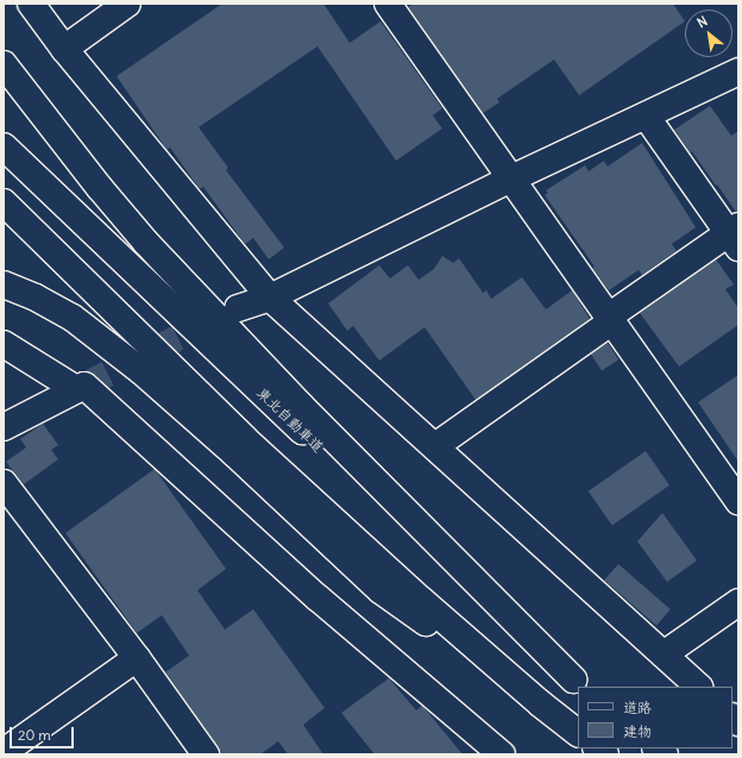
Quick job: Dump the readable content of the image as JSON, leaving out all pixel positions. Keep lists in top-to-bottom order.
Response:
{
  "streets": {
    "main road": ["東北自動車道"]
  },
  "legend": ["道路", "建物"],
  "scale_bar": "20 m",
  "north": "top left"
}
